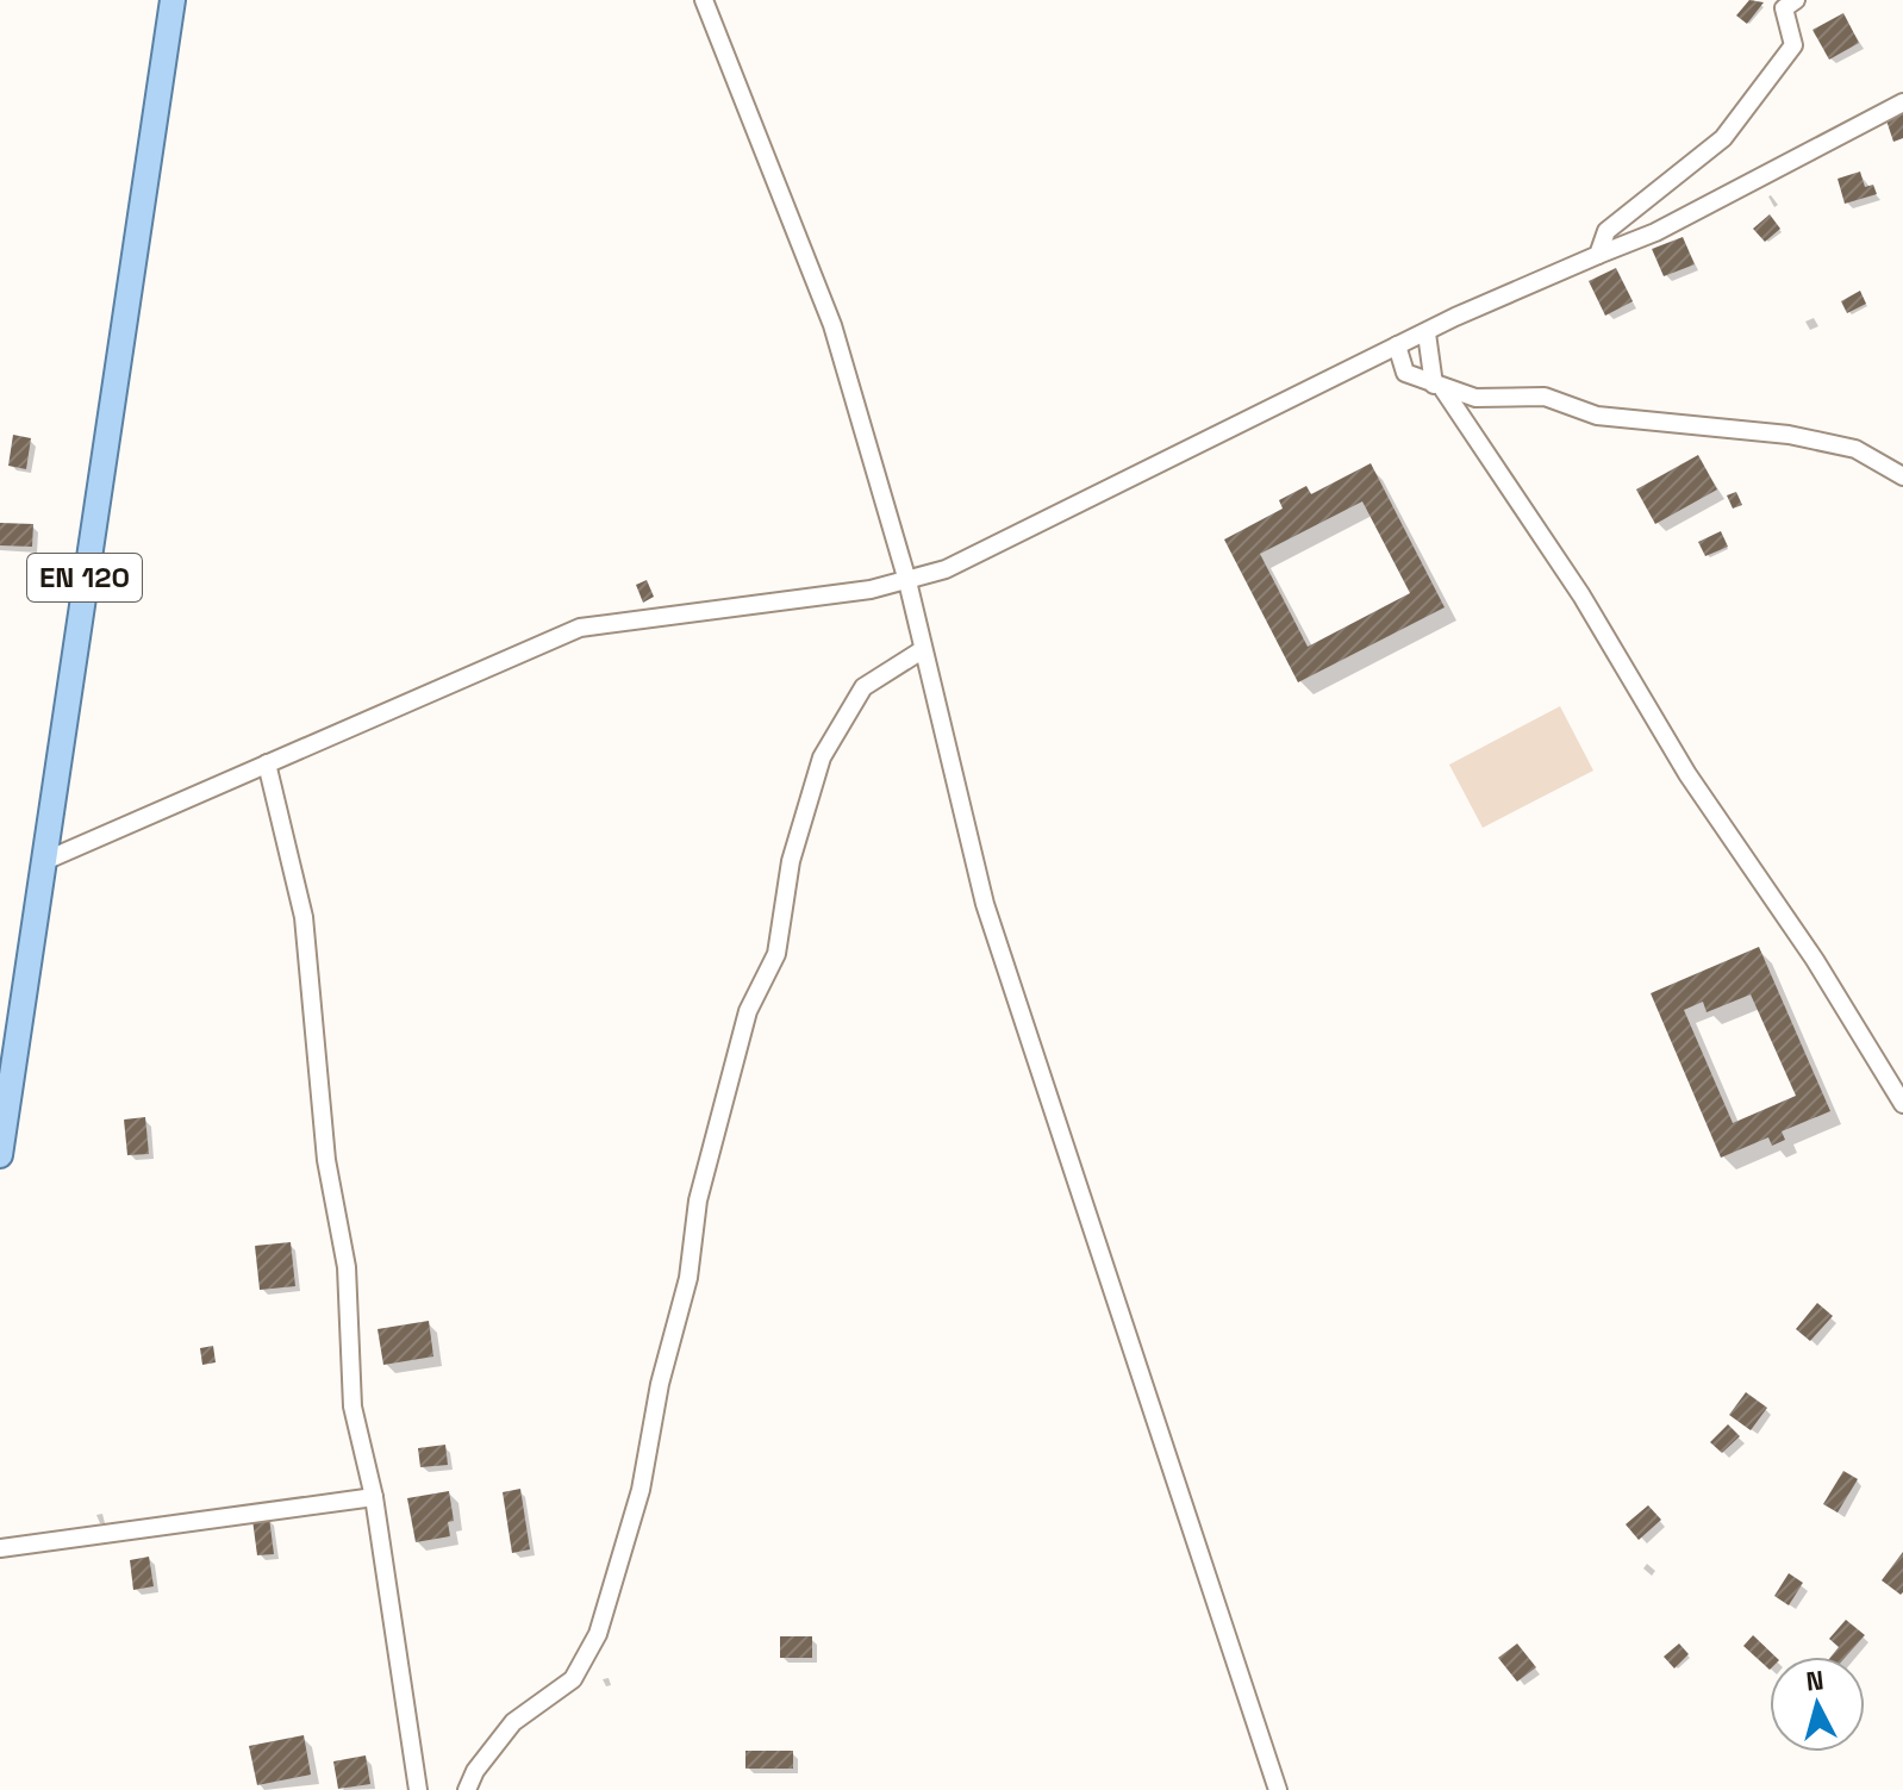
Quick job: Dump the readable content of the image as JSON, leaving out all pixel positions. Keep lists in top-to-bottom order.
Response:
{
  "streets": {
    "main road": ["EN 120"]
  },
  "north": "top"
}
